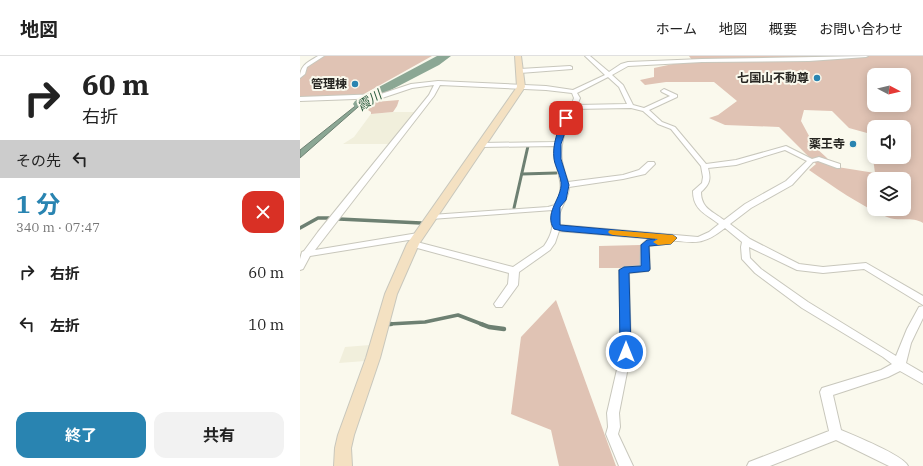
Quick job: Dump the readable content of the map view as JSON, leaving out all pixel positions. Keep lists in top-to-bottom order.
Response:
{
  "water": ["霞川"],
  "places": ["七国山不動尊", "管理棟", "薬王寺"],
  "north": "right",
  "page": {
    "header": "地図",
    "nav": [
      "ホーム",
      "地図",
      "概要",
      "お問い合わせ"
    ],
    "turn": ["60 m", "右折"],
    "then": "その先",
    "heading": ["1 分", "340 m · 07:47"],
    "list": [
      {
        "name": "右折",
        "value": "60 m"
      },
      {
        "name": "左折",
        "value": "10 m"
      }
    ],
    "buttons": ["終了", "共有"]
  }
}
